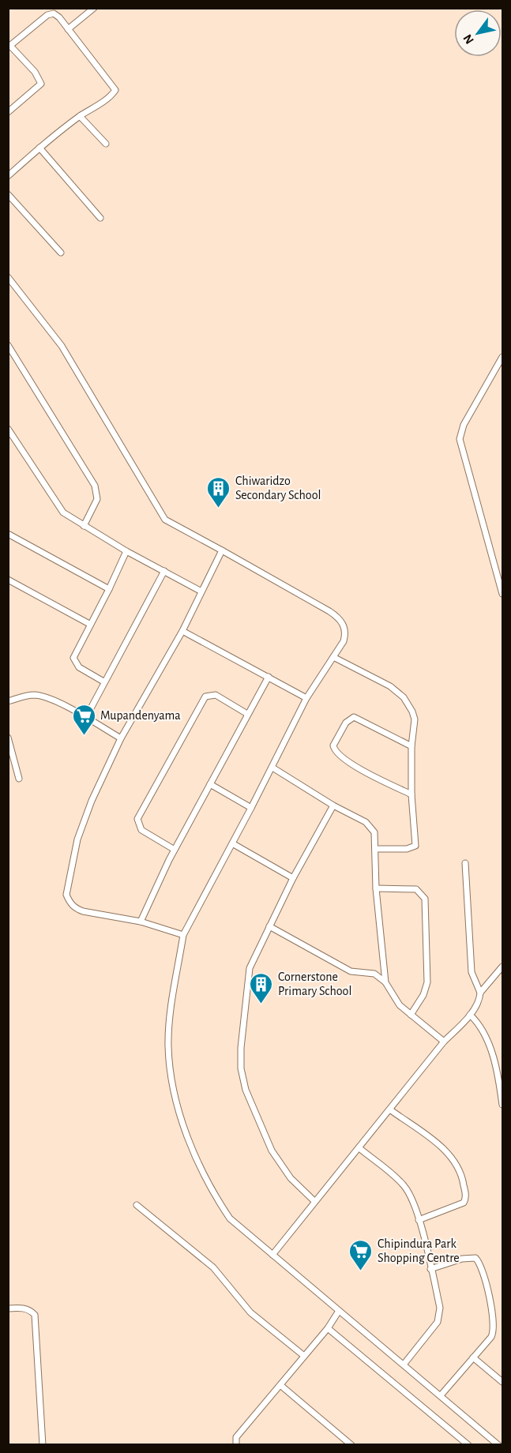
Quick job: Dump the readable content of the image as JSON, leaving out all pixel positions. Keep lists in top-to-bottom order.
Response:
{
  "places": {
    "building": ["Chiwaridzo Secondary School", "Cornerstone Primary School"],
    "supermarket": ["Mupandenyama", "Chipindura Park Shopping Centre"]
  },
  "north": "bottom left"
}
